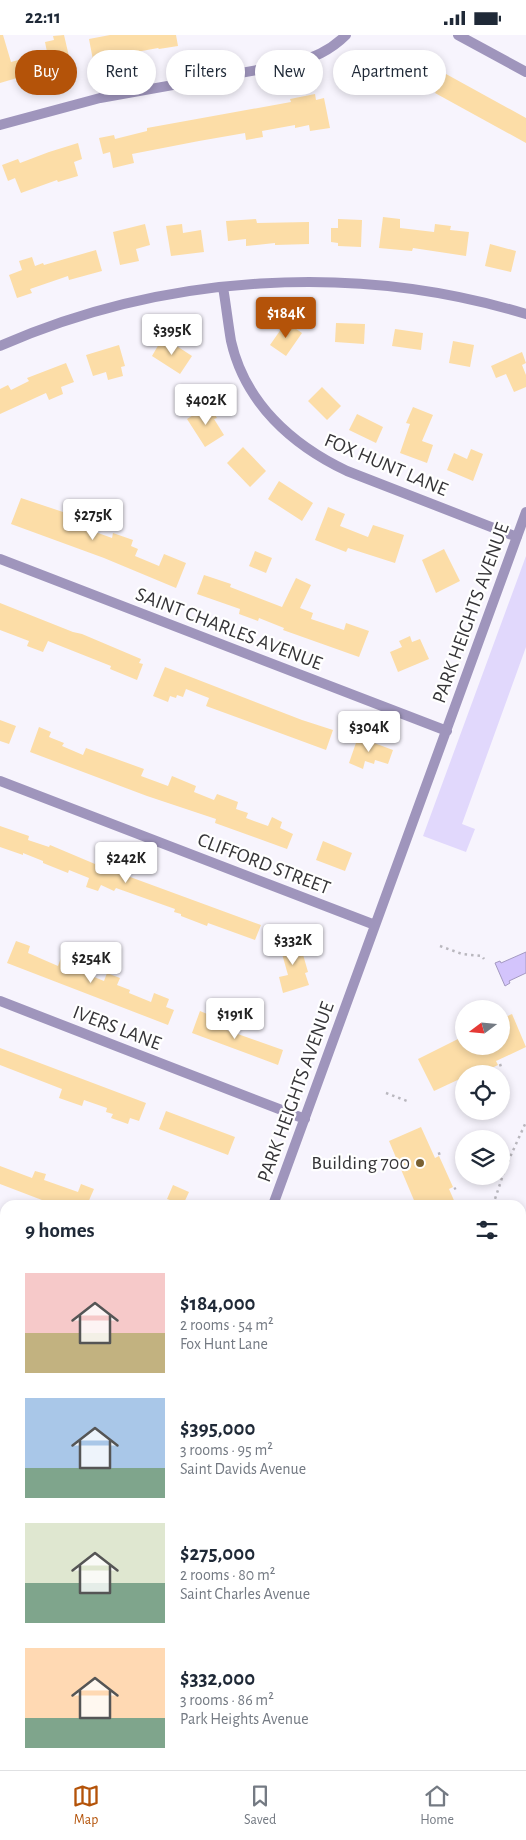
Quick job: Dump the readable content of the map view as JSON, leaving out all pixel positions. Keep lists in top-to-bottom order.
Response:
{
  "streets": {
    "street": [
      "FOX HUNT LANE",
      "PARK HEIGHTS AVENUE",
      "SAINT CHARLES AVENUE",
      "CLIFFORD STREET",
      "IVERS LANE"
    ]
  },
  "crossings": [
    ["FOX HUNT LANE", "PARK HEIGHTS AVENUE"],
    ["PARK HEIGHTS AVENUE", "SAINT CHARLES AVENUE"],
    ["PARK HEIGHTS AVENUE", "CLIFFORD STREET"],
    ["PARK HEIGHTS AVENUE", "IVERS LANE"]
  ],
  "places": ["Building 700"],
  "north": "left",
  "page": {
    "status": "22:11",
    "chip": [
      "Buy",
      "Rent",
      "Filters",
      "New",
      "Apartment"
    ],
    "price": [
      "$184K",
      "$395K",
      "$402K",
      "$275K",
      "$304K",
      "$242K",
      "$332K",
      "$254K",
      "$191K"
    ],
    "heading": "9 homes",
    "list": [
      {
        "name": "$184,000",
        "note": "2 rooms · 54 m² · Fox Hunt Lane"
      },
      {
        "name": "$395,000",
        "note": "3 rooms · 95 m² · Saint Davids Avenue"
      },
      {
        "name": "$275,000",
        "note": "2 rooms · 80 m² · Saint Charles Avenue"
      },
      {
        "name": "$332,000",
        "note": "3 rooms · 86 m² · Park Heights Avenue"
      }
    ],
    "tabs": ["Map", "Saved", "Home"]
  }
}
